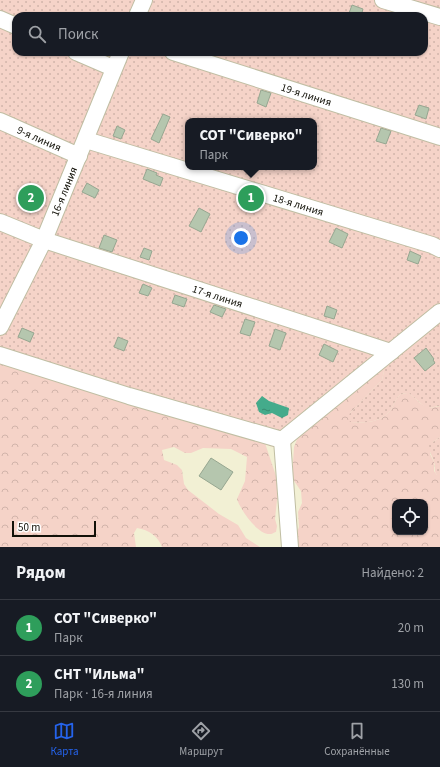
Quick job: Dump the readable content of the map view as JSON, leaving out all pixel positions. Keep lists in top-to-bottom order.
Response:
{
  "streets": {
    "street": [
      "19-я линия",
      "9-я линия",
      "16-я линия",
      "18-я линия",
      "17-я линия"
    ]
  },
  "crossings": [
    ["9-я линия", "16-я линия"],
    ["16-я линия", "18-я линия"],
    ["16-я линия", "17-я линия"]
  ],
  "scale_bar": "50 m",
  "page": {
    "search": "Поиск",
    "popup": ["СОТ \"Сиверко\"", "Парк"],
    "pins": ["1", "2"],
    "scale": "50 m",
    "heading": ["Рядом", "Найдено: 2"],
    "list": [
      {
        "mark": "1",
        "name": "СОТ \"Сиверко\"",
        "note": "Парк",
        "value": "20 m"
      },
      {
        "mark": "2",
        "name": "СНТ \"Ильма\"",
        "note": "Парк · 16-я линия",
        "value": "130 m"
      }
    ],
    "nav": ["Карта", "Маршрут", "Сохранённые"]
  }
}
